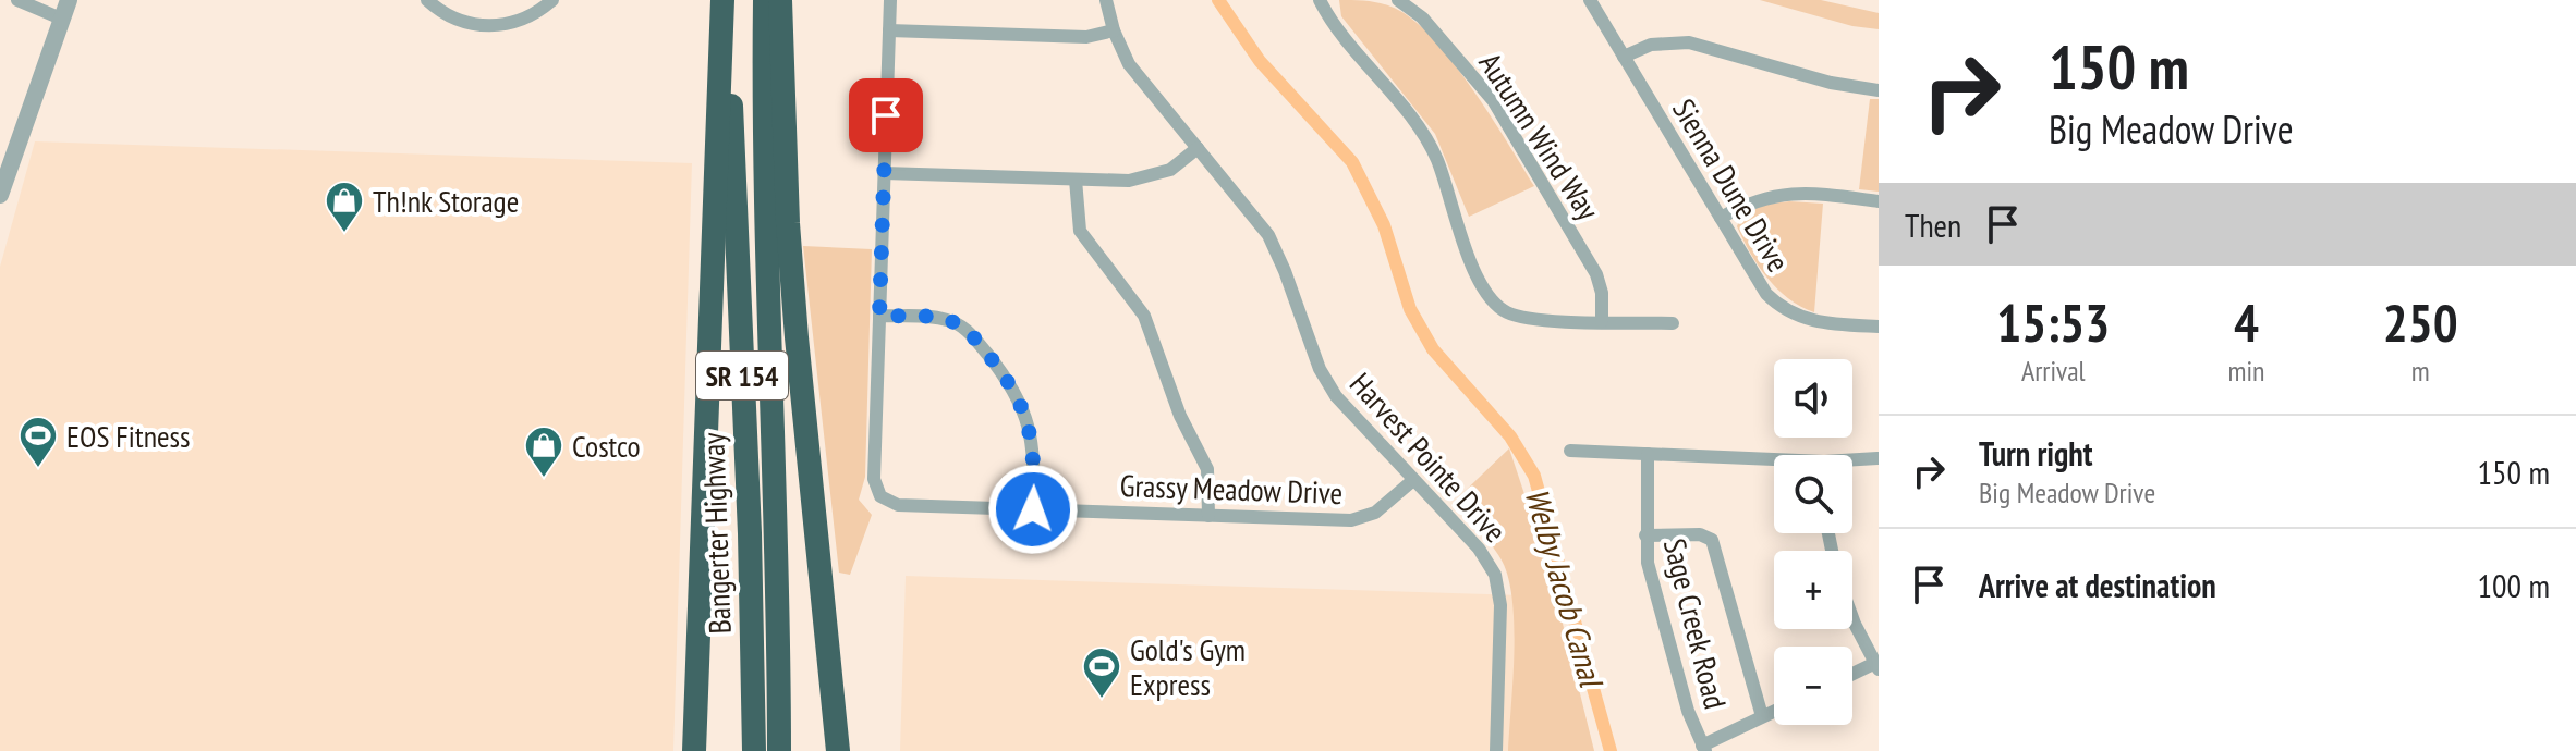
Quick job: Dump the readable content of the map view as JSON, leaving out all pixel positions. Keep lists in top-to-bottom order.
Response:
{
  "streets": {
    "highway": ["SR 154", "Bangerter Highway"],
    "street": [
      "Autumn Wind Way",
      "Sienna Dune Drive",
      "Harvest Pointe Drive",
      "Grassy Meadow Drive",
      "Sage Creek Road"
    ]
  },
  "crossings": [
    ["Harvest Pointe Drive", "Grassy Meadow Drive"]
  ],
  "water": ["Welby Jacob Canal"],
  "places": {
    "shop": ["Th!nk Storage", "Costco"],
    "sports": ["EOS Fitness", "Gold's Gym Express"]
  },
  "page": {
    "turn": ["150 m", "Big Meadow Drive"],
    "then": "Then",
    "eta": [
      "15:53",
      "Arrival",
      "4",
      "min",
      "250",
      "m"
    ],
    "map_buttons": ["+", "−"],
    "list": [
      {
        "name": "Turn right",
        "note": "Big Meadow Drive",
        "value": "150 m"
      },
      {
        "name": "Arrive at destination",
        "value": "100 m"
      }
    ]
  }
}
